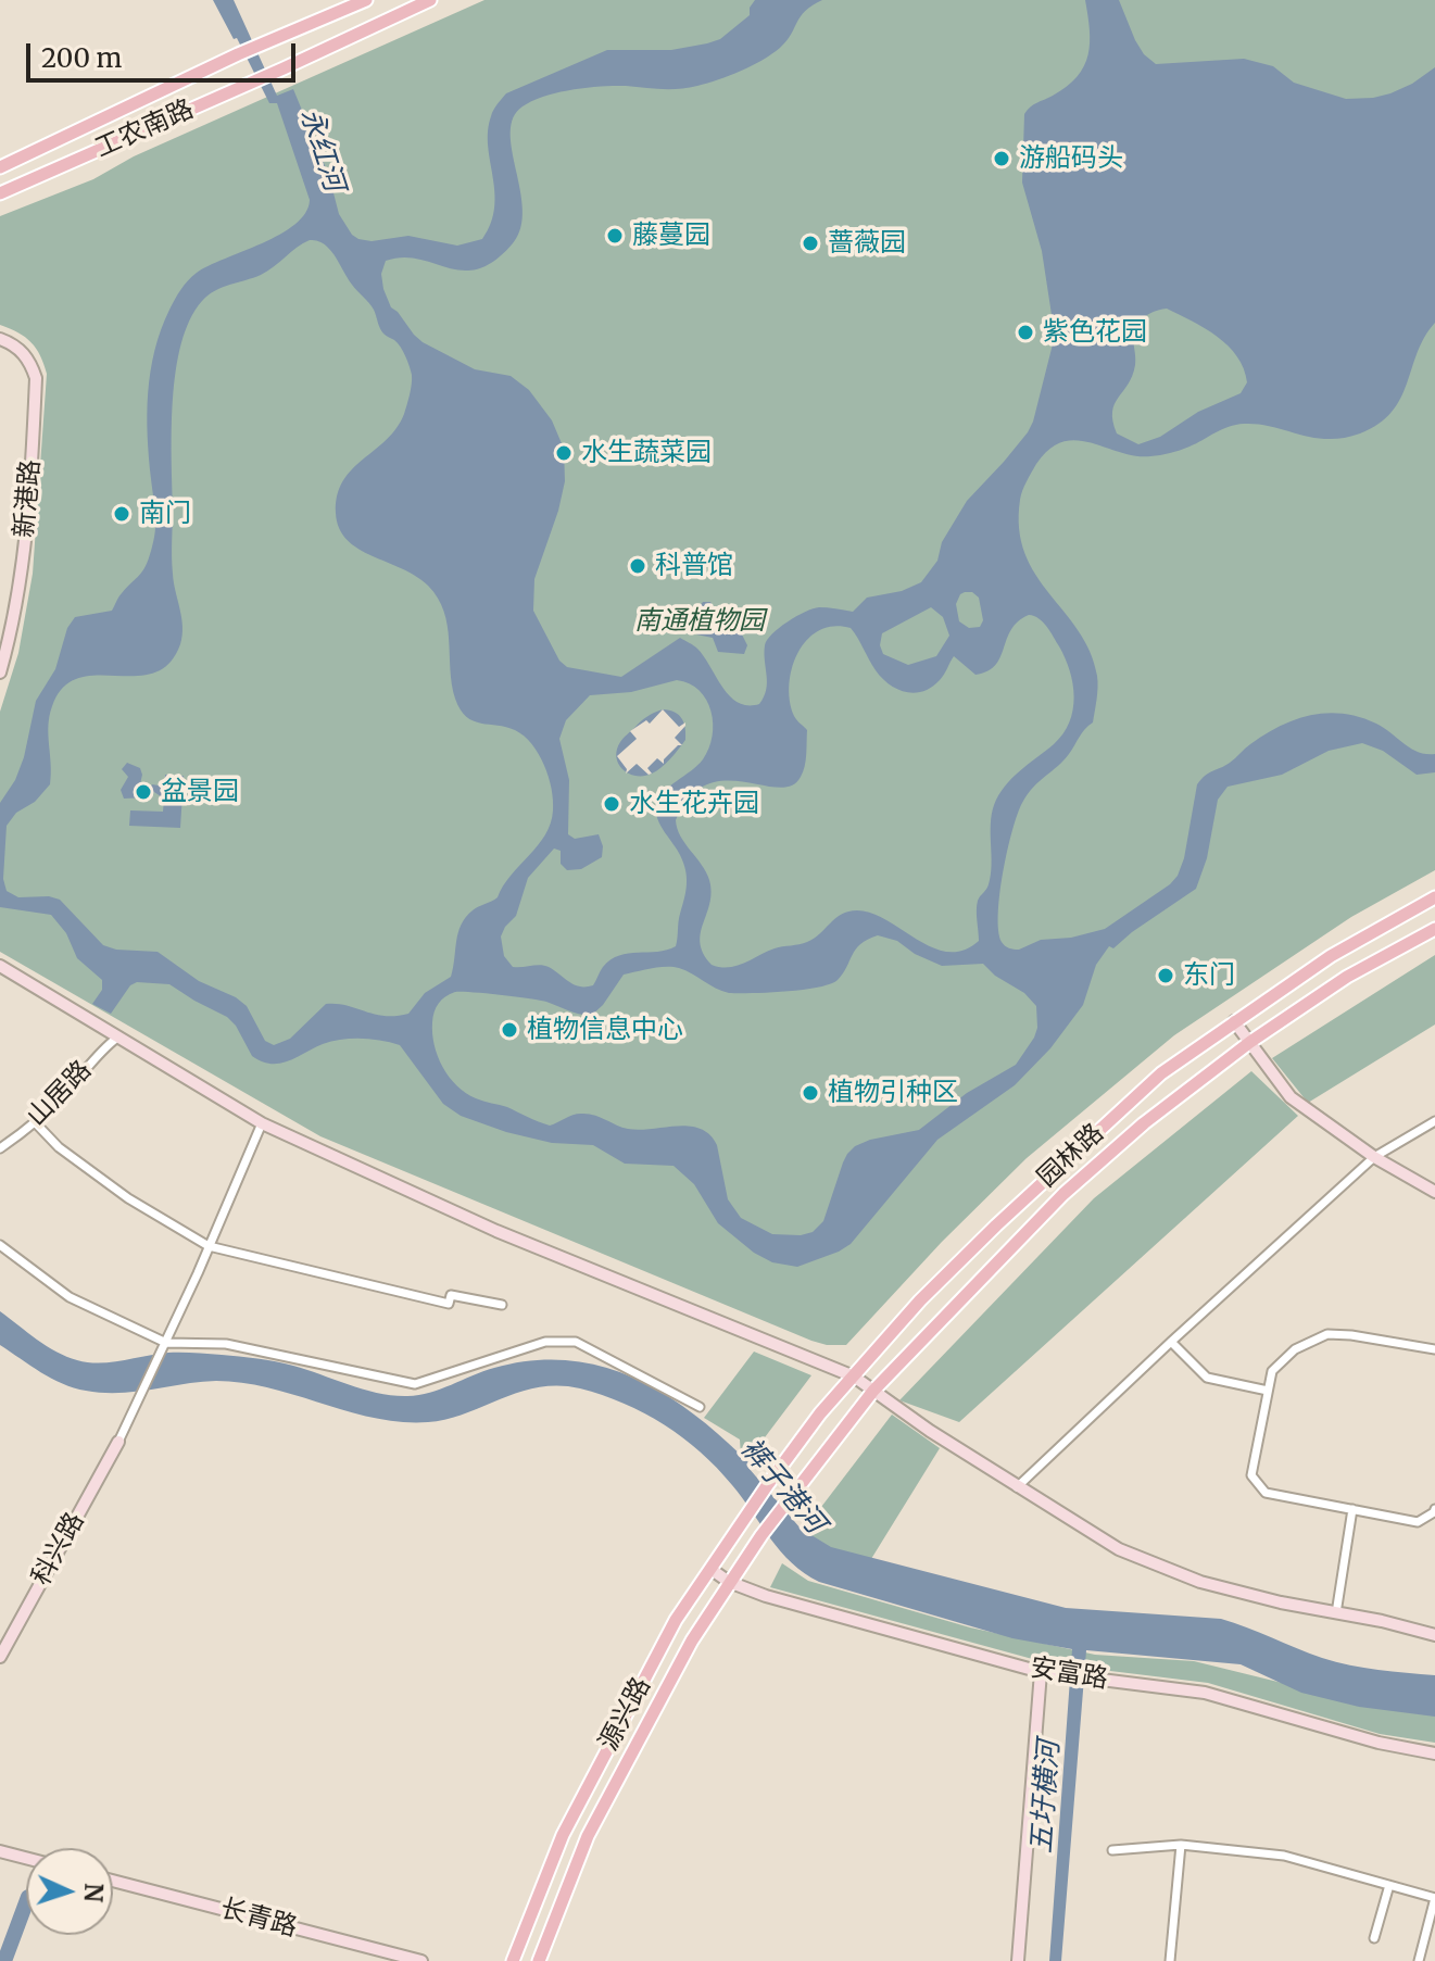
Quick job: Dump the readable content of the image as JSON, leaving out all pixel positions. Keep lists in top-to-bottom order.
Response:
{
  "streets": {
    "main road": ["工农南路", "园林路", "源兴路"],
    "street": [
      "新港路",
      "山居路",
      "科兴路",
      "安富路",
      "长青路"
    ]
  },
  "crossings": [
    ["园林路", "源兴路"],
    ["安富路", "源兴路"]
  ],
  "water": ["永红河", "裤子港河", "五圩横河"],
  "parks": ["南通植物园"],
  "places": [
    "游船码头",
    "藤蔓园",
    "蔷薇园",
    "紫色花园",
    "水生蔬菜园",
    "南门",
    "科普馆",
    "盆景园",
    "水生花卉园",
    "东门",
    "植物信息中心",
    "植物引种区"
  ],
  "scale_bar": "200 m",
  "north": "right"
}
